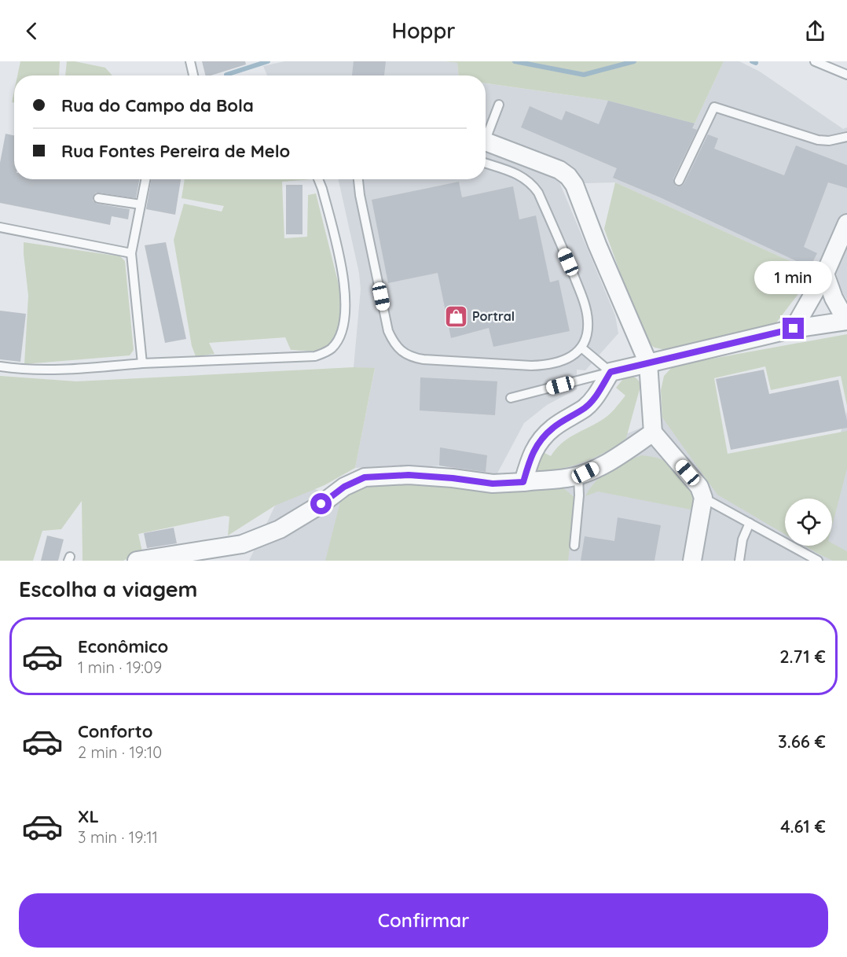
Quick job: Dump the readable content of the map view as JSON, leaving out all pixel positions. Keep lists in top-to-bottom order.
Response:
{
  "places": {
    "shop": ["Portral"]
  },
  "page": {
    "header": "Hoppr",
    "banner": ["Rua do Campo da Bola", "Rua Fontes Pereira de Melo"],
    "bubble": "1 min",
    "heading": "Escolha a viagem",
    "list": [
      {
        "name": "Econômico",
        "note": "1 min · 19:09",
        "value": "2.71 €"
      },
      {
        "name": "Conforto",
        "note": "2 min · 19:10",
        "value": "3.66 €"
      },
      {
        "name": "XL",
        "note": "3 min · 19:11",
        "value": "4.61 €"
      }
    ],
    "buttons": "Confirmar"
  }
}
